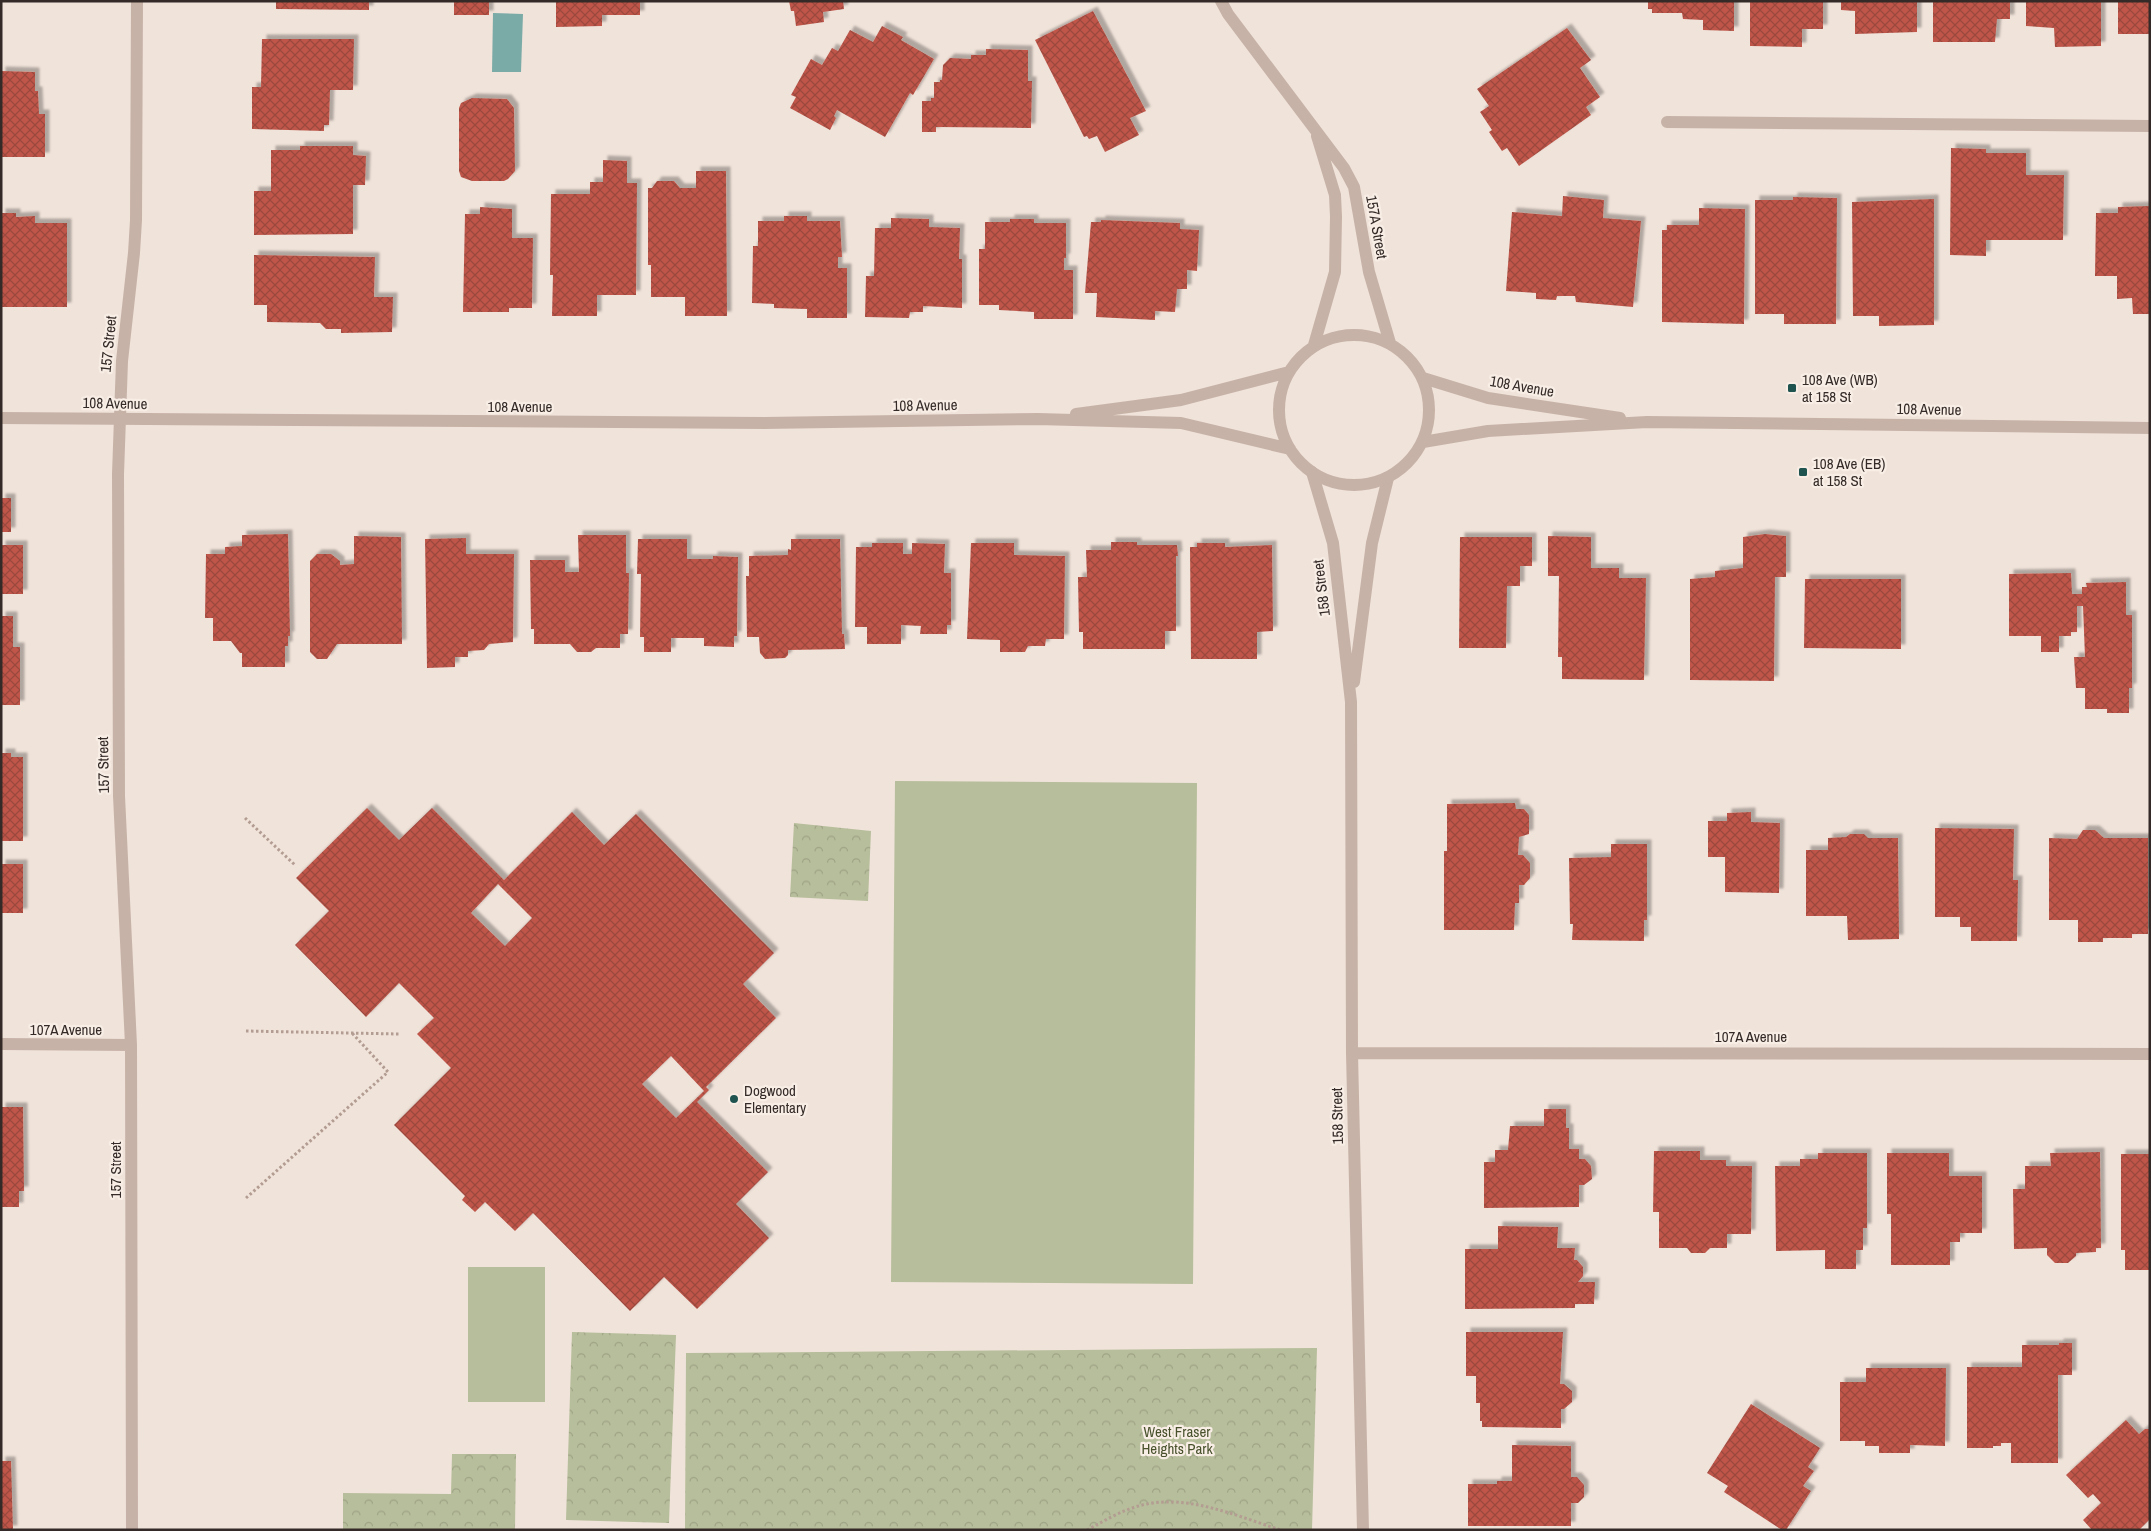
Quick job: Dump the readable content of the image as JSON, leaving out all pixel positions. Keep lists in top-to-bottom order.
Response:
{
  "streets": {
    "street": [
      "157A Street",
      "157 Street",
      "108 Avenue",
      "158 Street",
      "107A Avenue"
    ]
  },
  "crossings": [
    ["157A Street", "108 Avenue"],
    ["157A Street", "158 Street"],
    ["157 Street", "108 Avenue"],
    ["157 Street", "107A Avenue"],
    ["108 Avenue", "158 Street"],
    ["158 Street", "107A Avenue"]
  ],
  "parks": ["West Fraser Heights Park"],
  "places": {
    "transit": ["108 Ave (WB) at 158 St", "108 Ave (EB) at 158 St"],
    "other": ["Dogwood Elementary"]
  }
}
